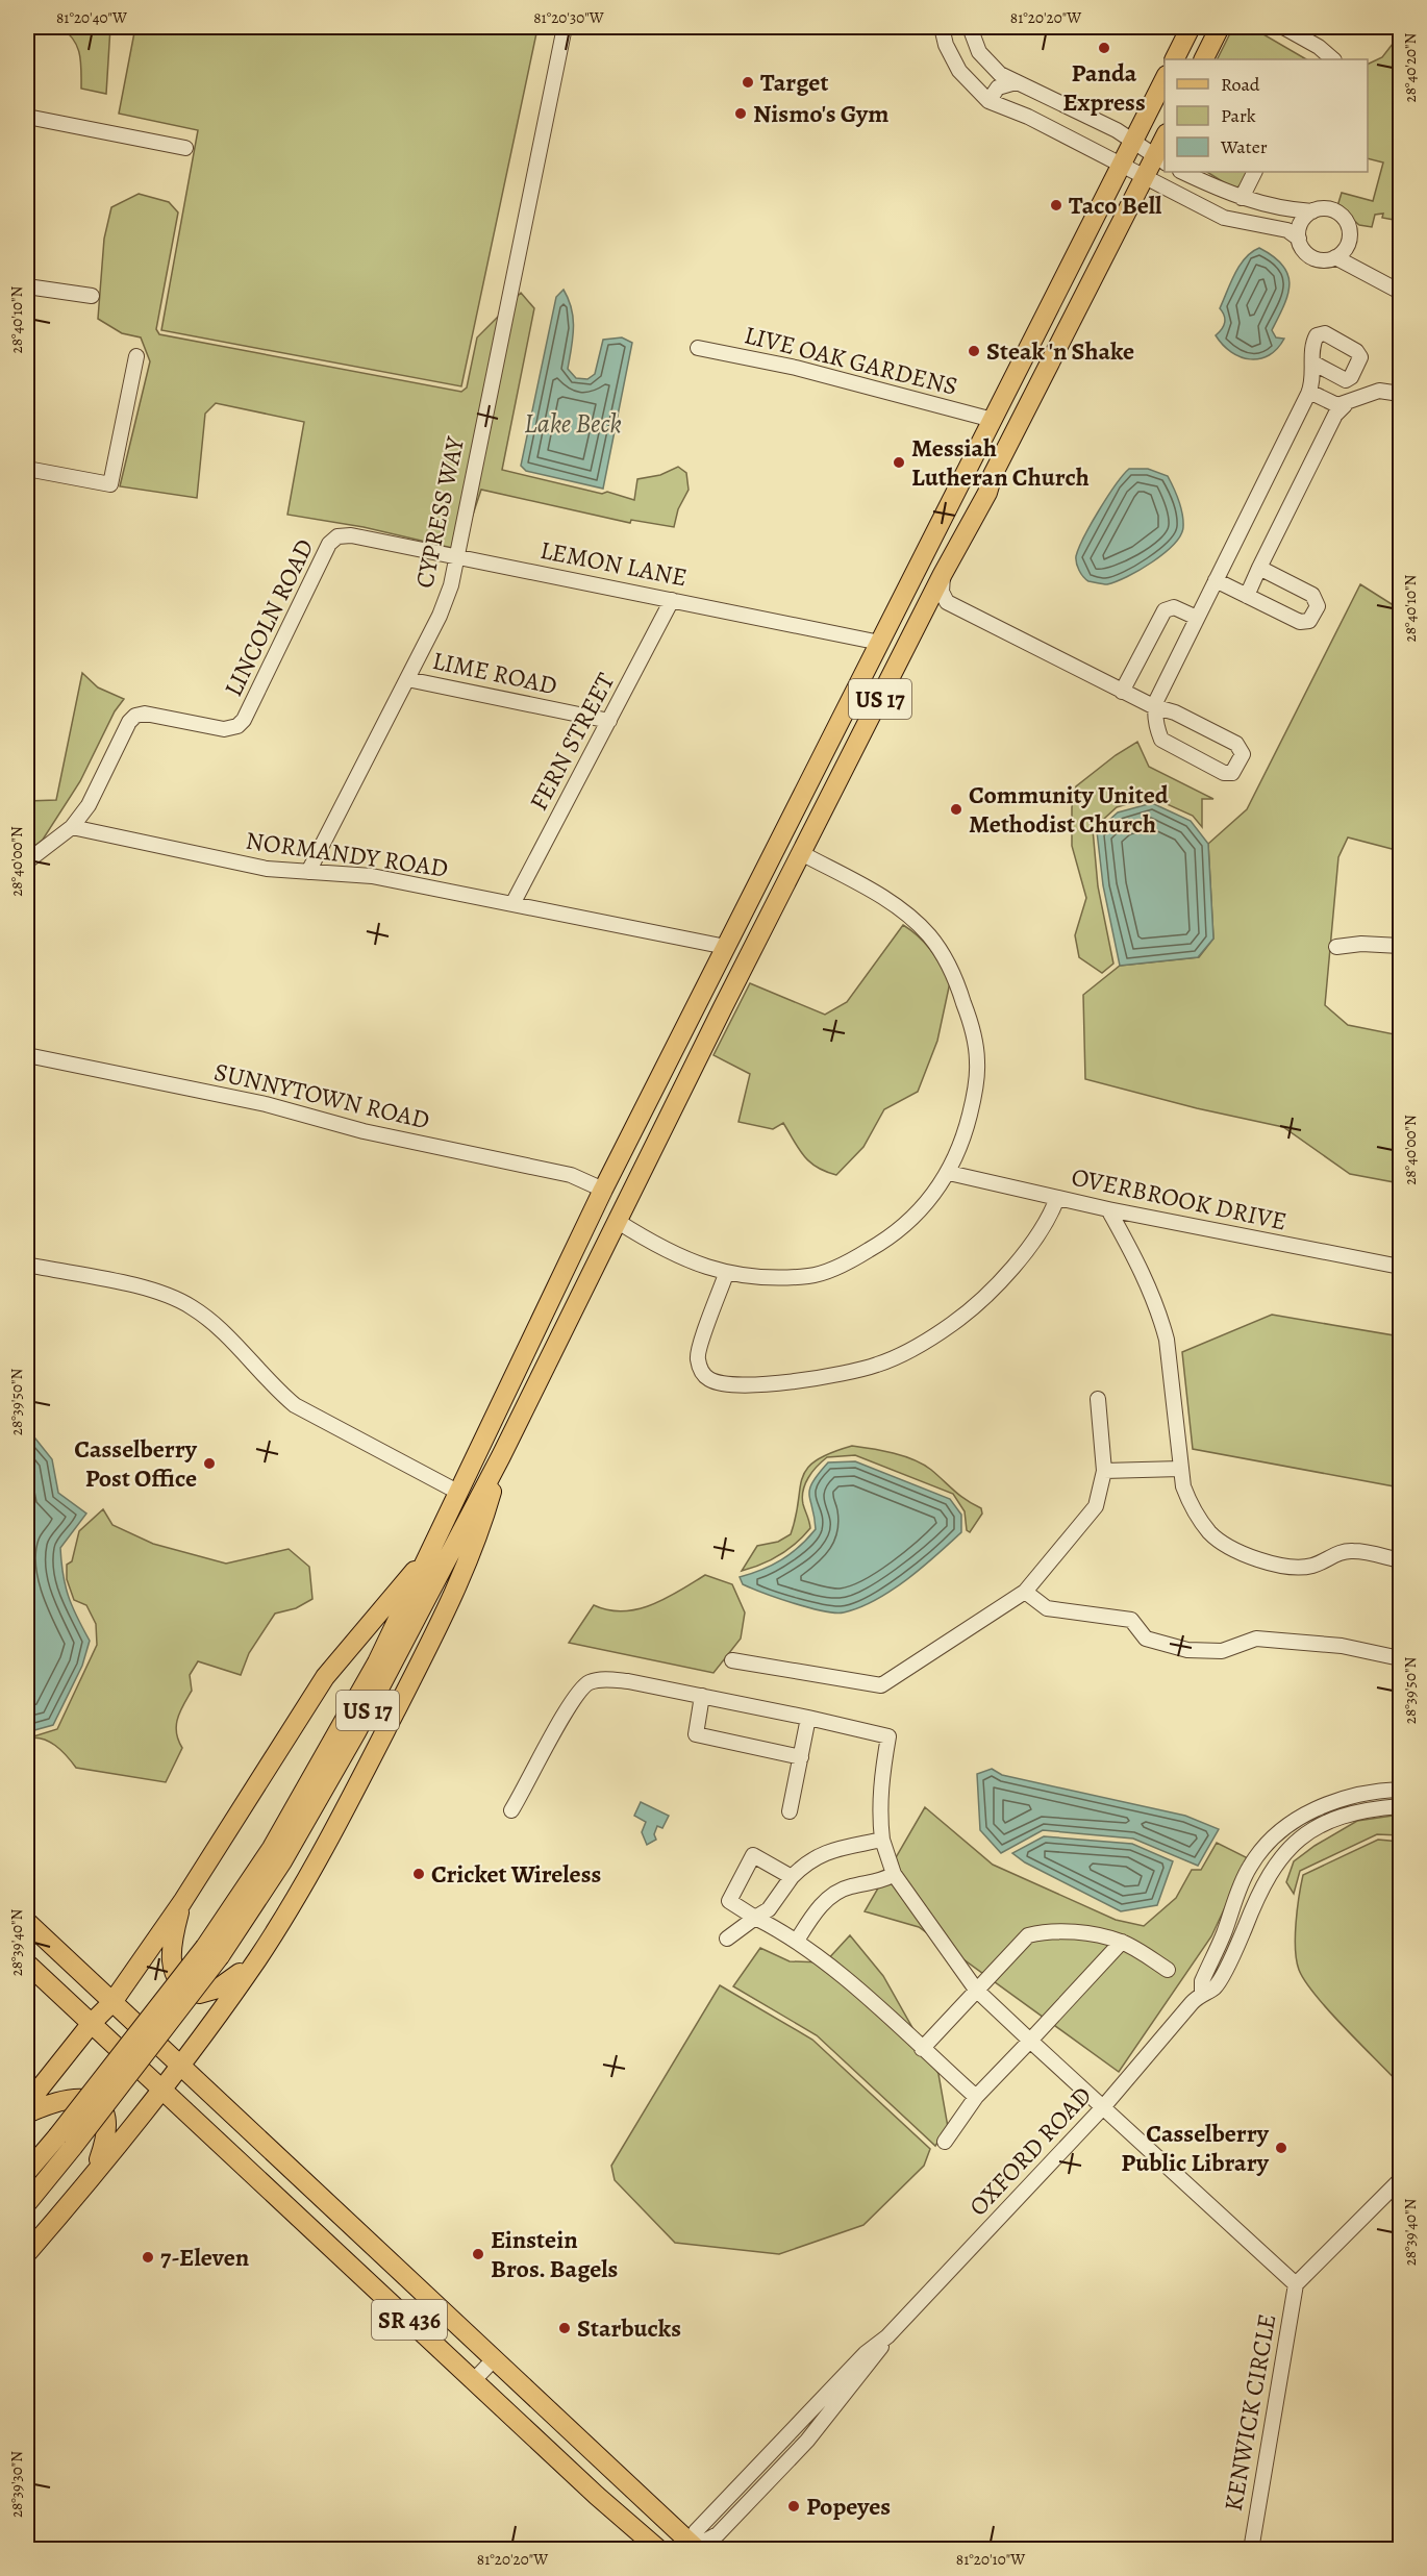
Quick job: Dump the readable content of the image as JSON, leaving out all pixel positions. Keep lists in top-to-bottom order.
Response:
{
  "streets": {
    "main road": ["US 17", "SR 436"],
    "street": [
      "LIVE OAK GARDENS",
      "CYPRESS WAY",
      "LEMON LANE",
      "LINCOLN ROAD",
      "LIME ROAD",
      "FERN STREET",
      "NORMANDY ROAD",
      "SUNNYTOWN ROAD",
      "OVERBROOK DRIVE",
      "OXFORD ROAD",
      "KENWICK CIRCLE"
    ]
  },
  "crossings": [
    ["LIVE OAK GARDENS", "US 17"],
    ["CYPRESS WAY", "LEMON LANE"],
    ["CYPRESS WAY", "LIME ROAD"],
    ["CYPRESS WAY", "NORMANDY ROAD"],
    ["LEMON LANE", "LINCOLN ROAD"],
    ["LEMON LANE", "US 17"],
    ["LEMON LANE", "FERN STREET"],
    ["LINCOLN ROAD", "NORMANDY ROAD"],
    ["LIME ROAD", "FERN STREET"],
    ["US 17", "NORMANDY ROAD"],
    ["US 17", "SUNNYTOWN ROAD"],
    ["FERN STREET", "NORMANDY ROAD"],
    ["OXFORD ROAD", "SR 436"],
    ["OXFORD ROAD", "KENWICK CIRCLE"]
  ],
  "water": ["Lake Beck"],
  "places": [
    "Panda Express",
    "Target",
    "Nismo's Gym",
    "Taco Bell",
    "Steak 'n Shake",
    "Messiah Lutheran Church",
    "Community United Methodist Church",
    "Casselberry Post Office",
    "Cricket Wireless",
    "Casselberry Public Library",
    "Einstein Bros. Bagels",
    "7-Eleven",
    "Starbucks",
    "Popeyes"
  ],
  "legend": ["Road", "Park", "Water"],
  "coordinates": [
    "81°20'40\"W",
    "81°20'30\"W",
    "81°20'20\"W",
    "28°40'20\"N",
    "28°40'10\"N",
    "28°40'00\"N",
    "28°39'50\"N",
    "28°39'40\"N",
    "28°39'30\"N",
    "81°20'10\"W"
  ]
}
